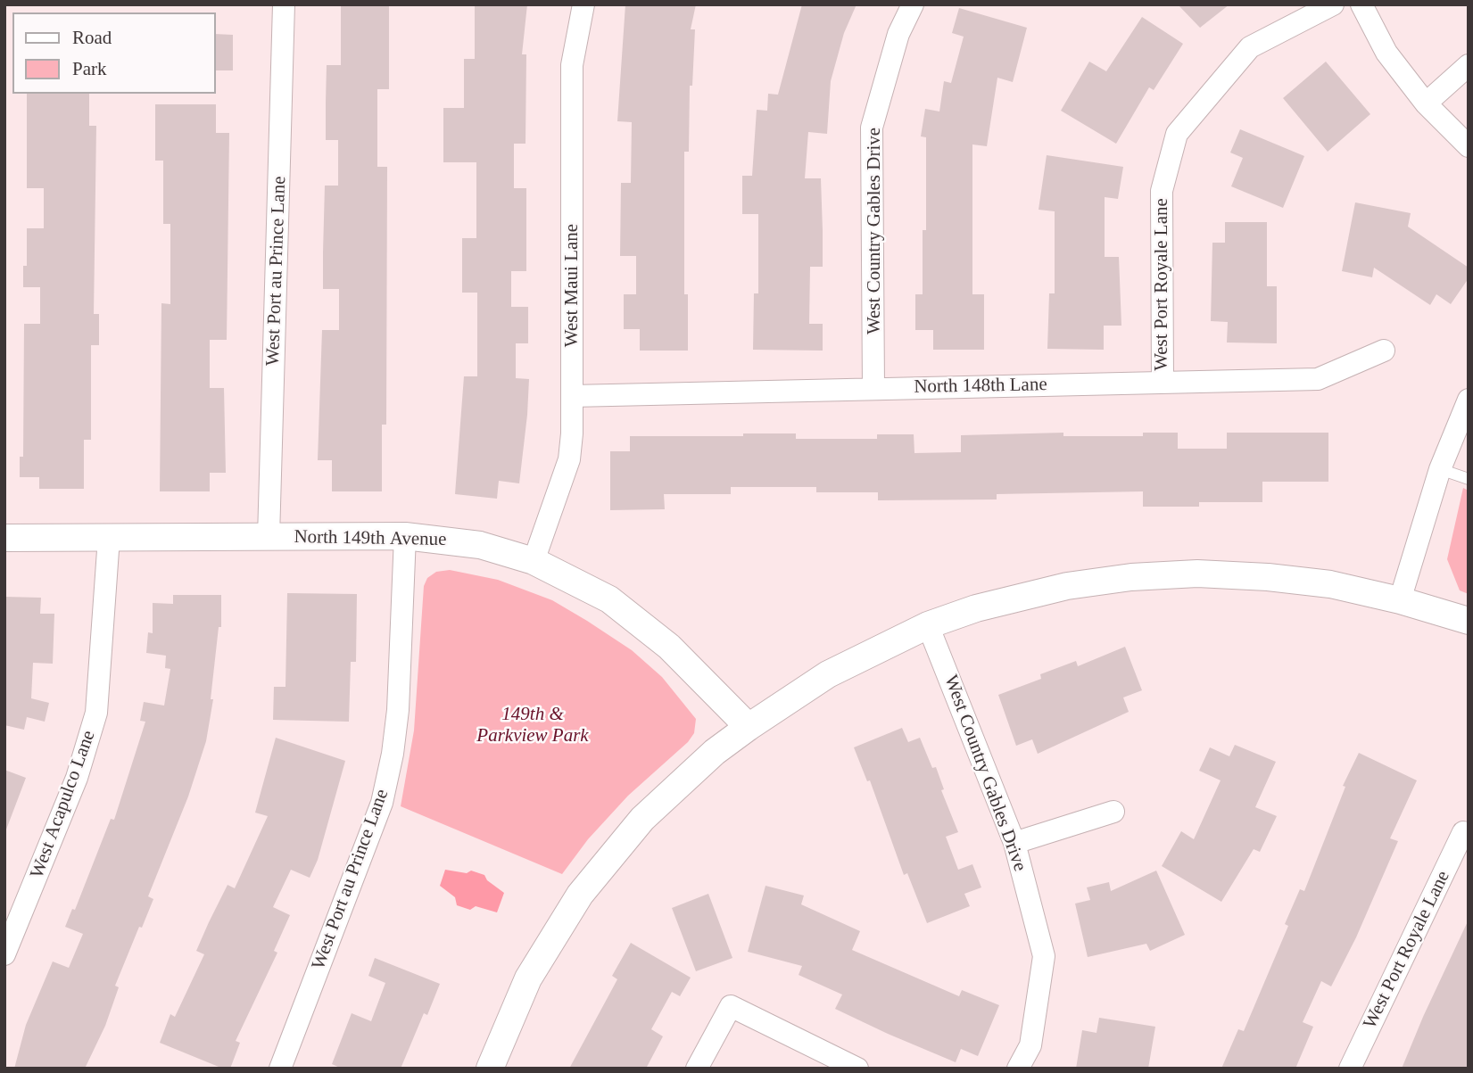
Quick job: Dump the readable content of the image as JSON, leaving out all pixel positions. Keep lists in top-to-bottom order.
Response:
{
  "streets": {
    "street": [
      "West Country Gables Drive",
      "West Port au Prince Lane",
      "West Port Royale Lane",
      "West Maui Lane",
      "North 148th Lane",
      "North 149th Avenue",
      "West Acapulco Lane"
    ]
  },
  "crossings": [
    ["West Country Gables Drive", "North 148th Lane"],
    ["West Port au Prince Lane", "North 149th Avenue"],
    ["West Port Royale Lane", "North 148th Lane"],
    ["West Maui Lane", "North 148th Lane"],
    ["West Maui Lane", "North 149th Avenue"],
    ["North 149th Avenue", "West Acapulco Lane"]
  ],
  "parks": ["149th & Parkview Park"],
  "legend": ["Road", "Park"]
}
